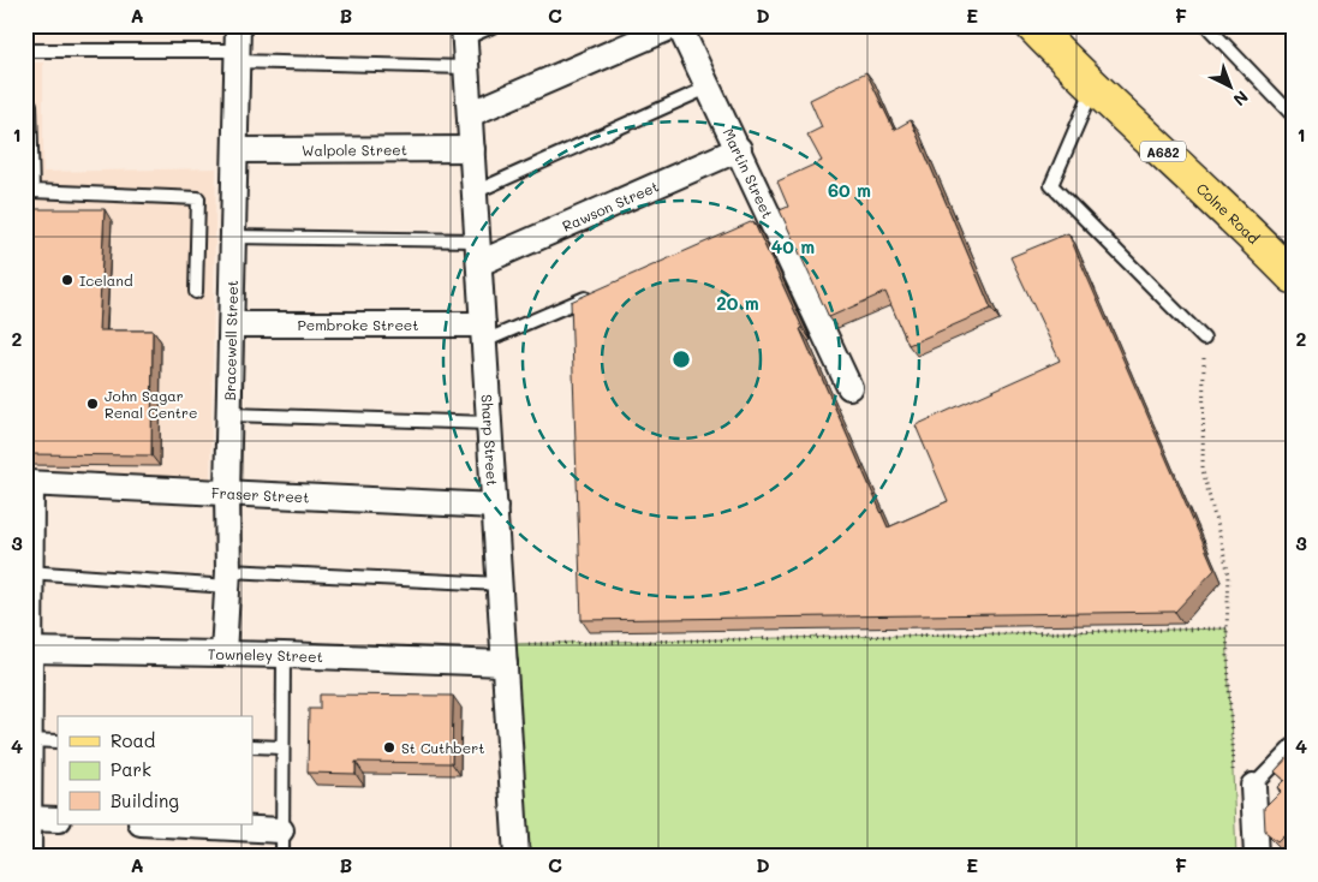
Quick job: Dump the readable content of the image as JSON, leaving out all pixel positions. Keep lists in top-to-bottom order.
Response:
{
  "streets": {
    "main road": ["A682", "Colne Road"],
    "street": [
      "Walpole Street",
      "Martin Street",
      "Rawson Street",
      "Pembroke Street",
      "Bracewell Street",
      "Sharp Street",
      "Fraser Street",
      "Towneley Street"
    ]
  },
  "crossings": [
    ["Walpole Street", "Bracewell Street"],
    ["Walpole Street", "Sharp Street"],
    ["Martin Street", "Rawson Street"],
    ["Rawson Street", "Sharp Street"],
    ["Pembroke Street", "Bracewell Street"],
    ["Pembroke Street", "Sharp Street"],
    ["Bracewell Street", "Fraser Street"],
    ["Bracewell Street", "Towneley Street"],
    ["Sharp Street", "Fraser Street"],
    ["Sharp Street", "Towneley Street"]
  ],
  "places": ["Iceland", "John Sagar Renal Centre", "St Cuthbert"],
  "legend": ["Road", "Park", "Building"],
  "north": "bottom right",
  "grid": {
    "columns": [
      "A",
      "B",
      "C",
      "D",
      "E",
      "F"
    ],
    "rows": [
      "1",
      "2",
      "3",
      "4"
    ]
  },
  "rings": ["60 m", "40 m", "20 m"]
}
